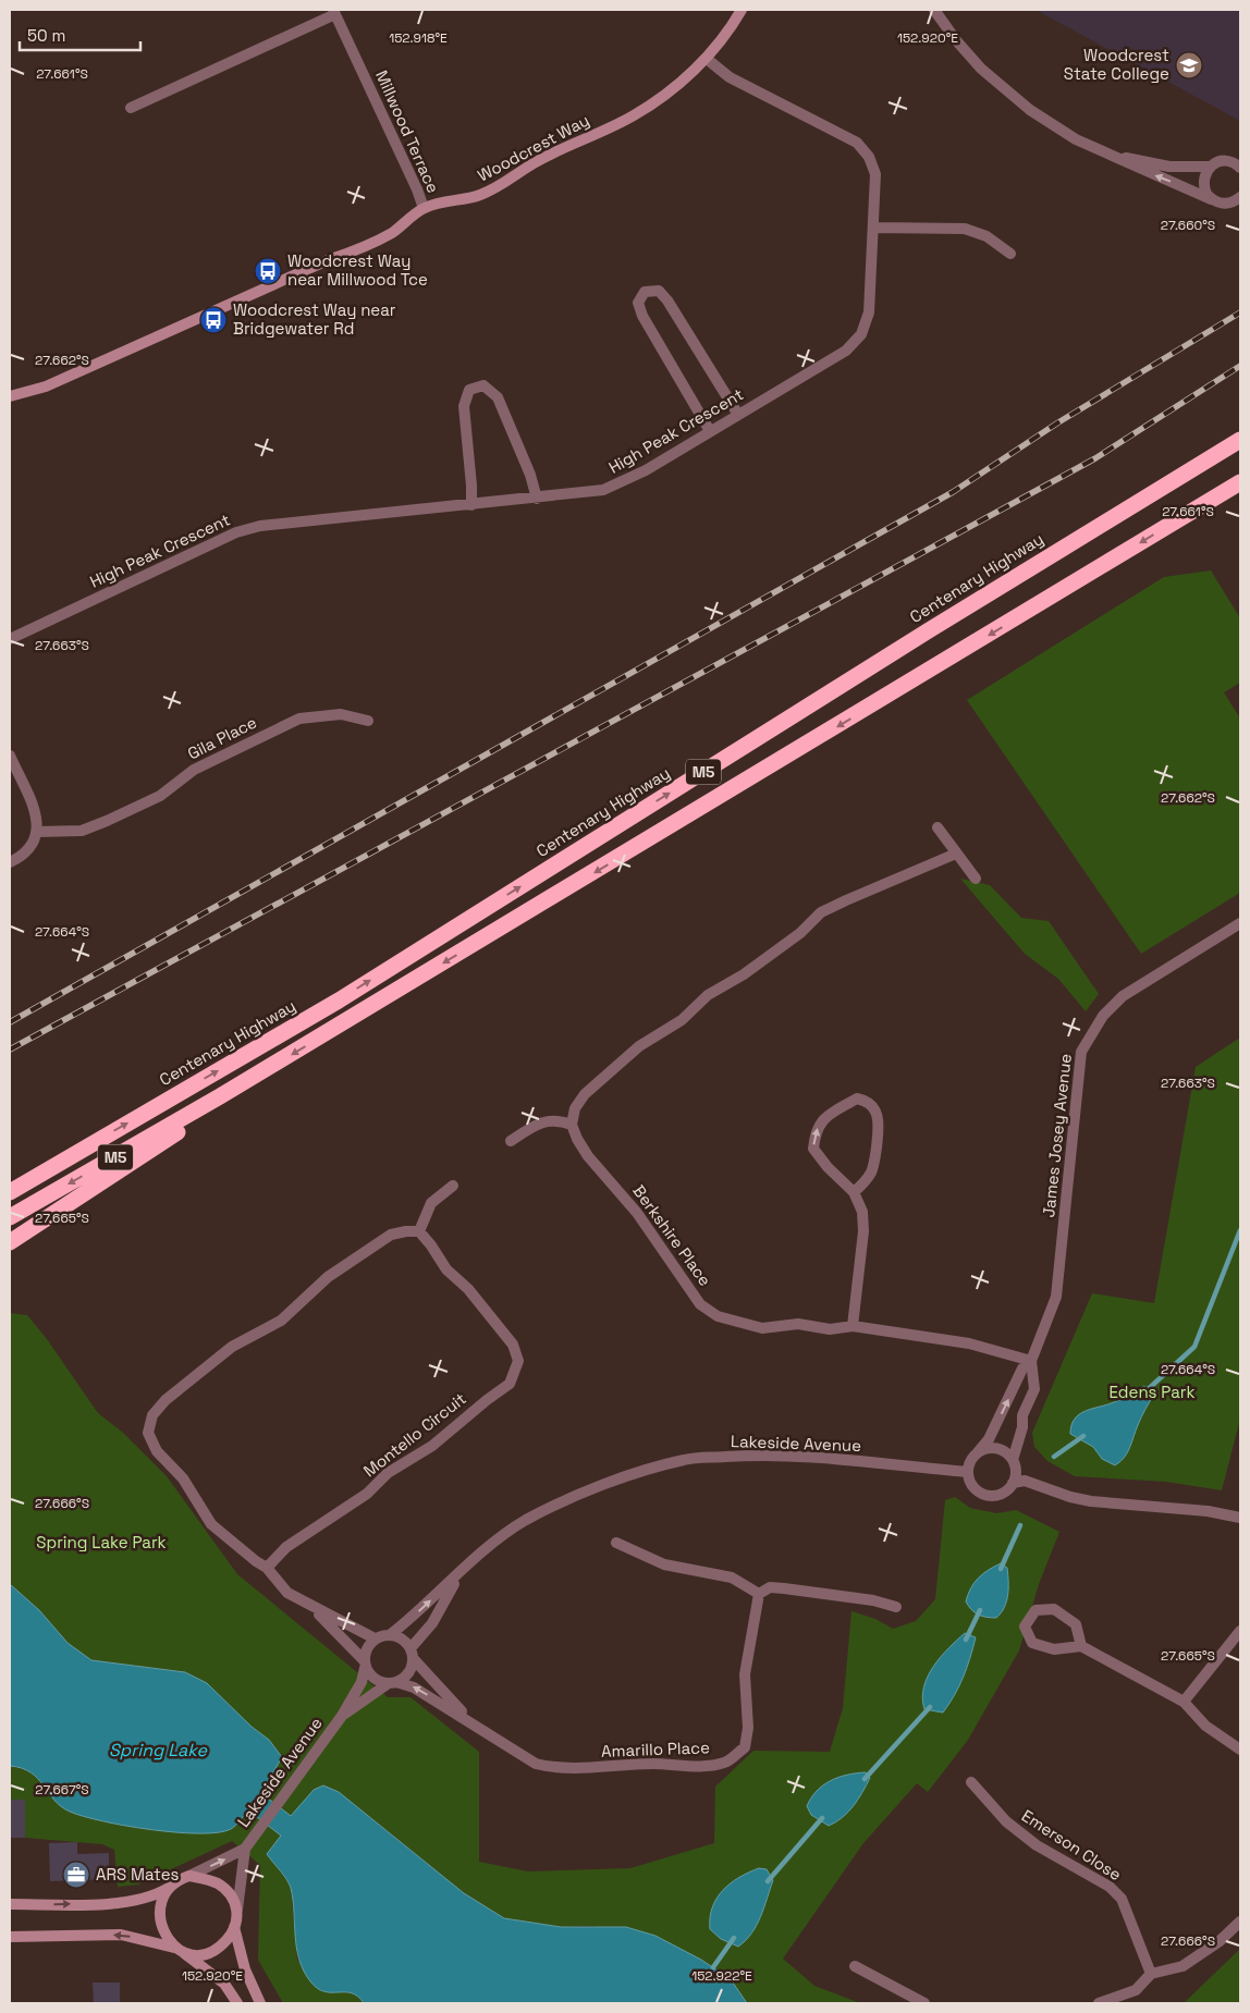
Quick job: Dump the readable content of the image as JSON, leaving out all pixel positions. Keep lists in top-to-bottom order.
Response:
{
  "streets": {
    "highway": ["Centenary Highway", "M5"],
    "street": [
      "Millwood Terrace",
      "Woodcrest Way",
      "High Peak Crescent",
      "Gila Place",
      "James Josey Avenue",
      "Berkshire Place",
      "Montello Circuit",
      "Lakeside Avenue",
      "Amarillo Place",
      "Emerson Close"
    ]
  },
  "crossings": [
    ["Millwood Terrace", "Woodcrest Way"],
    ["Woodcrest Way", "High Peak Crescent"],
    ["James Josey Avenue", "Berkshire Place"],
    ["James Josey Avenue", "Lakeside Avenue"],
    ["Lakeside Avenue", "Amarillo Place"]
  ],
  "water": ["Spring Lake"],
  "parks": ["Edens Park", "Spring Lake Park"],
  "places": {
    "school or university": ["Woodcrest State College"],
    "bus stop": ["Woodcrest Way near Millwood Tce", "Woodcrest Way near Bridgewater Rd"],
    "office": ["ARS Mates"]
  },
  "scale_bar": "50 m",
  "coordinates": [
    "152.918°E",
    "152.920°E",
    "27.661°S",
    "27.660°S",
    "27.662°S",
    "27.663°S",
    "27.664°S",
    "27.665°S",
    "27.666°S",
    "27.667°S",
    "152.922°E"
  ]
}
